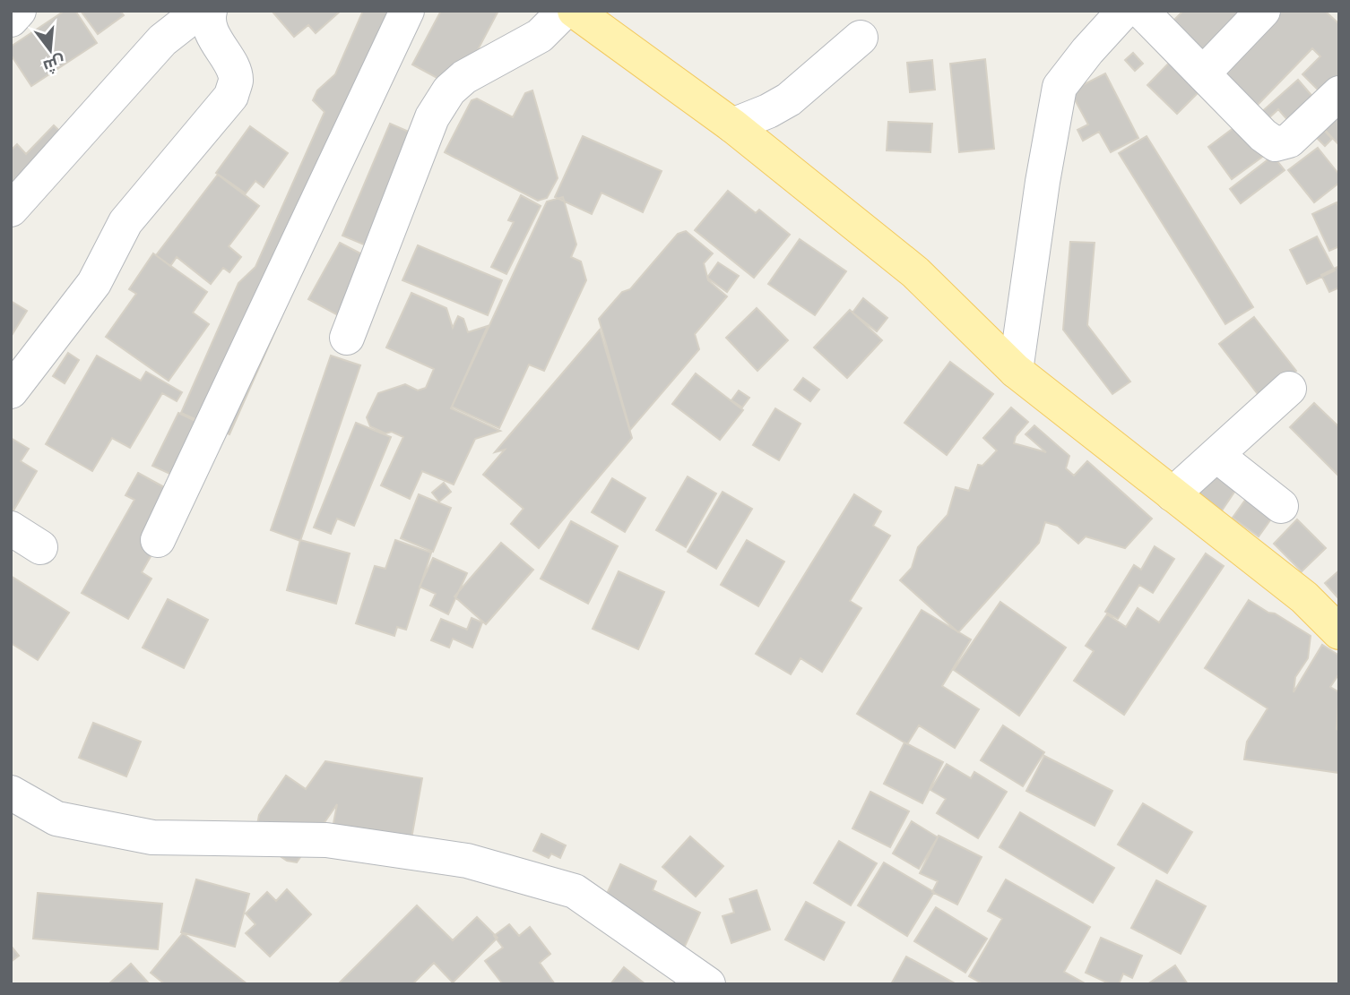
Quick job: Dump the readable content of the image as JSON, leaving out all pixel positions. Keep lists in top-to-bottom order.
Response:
{
  "north": "bottom"
}
